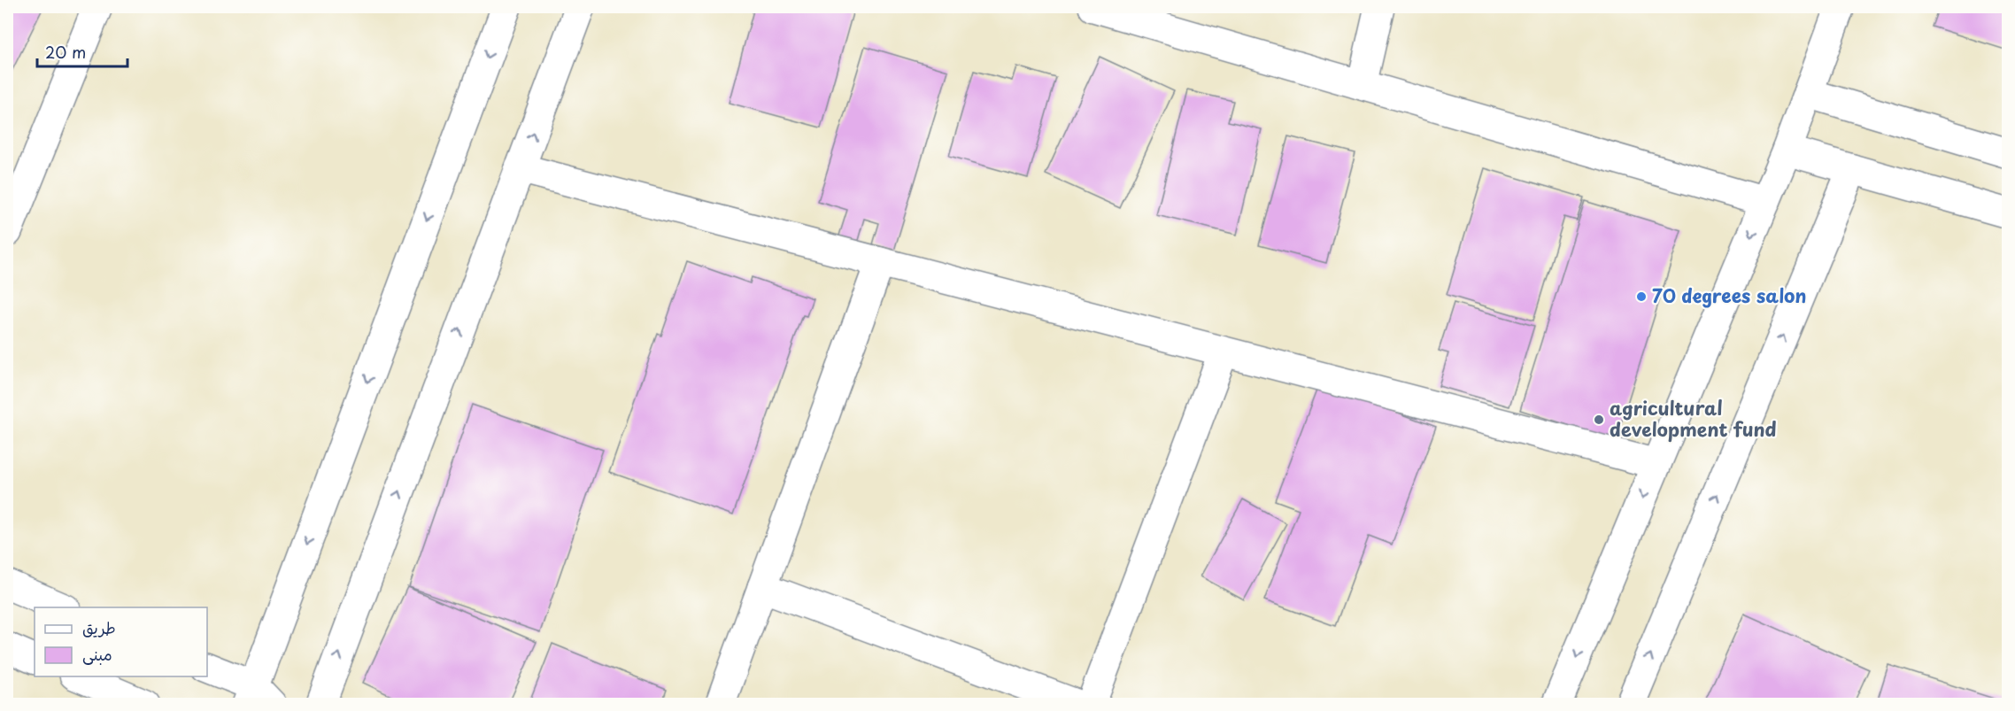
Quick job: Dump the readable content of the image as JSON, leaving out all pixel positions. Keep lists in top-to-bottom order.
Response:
{
  "places": ["70 degrees salon", "agricultural development fund"],
  "legend": ["طريق", "مبنى"],
  "scale_bar": "20 m"
}
